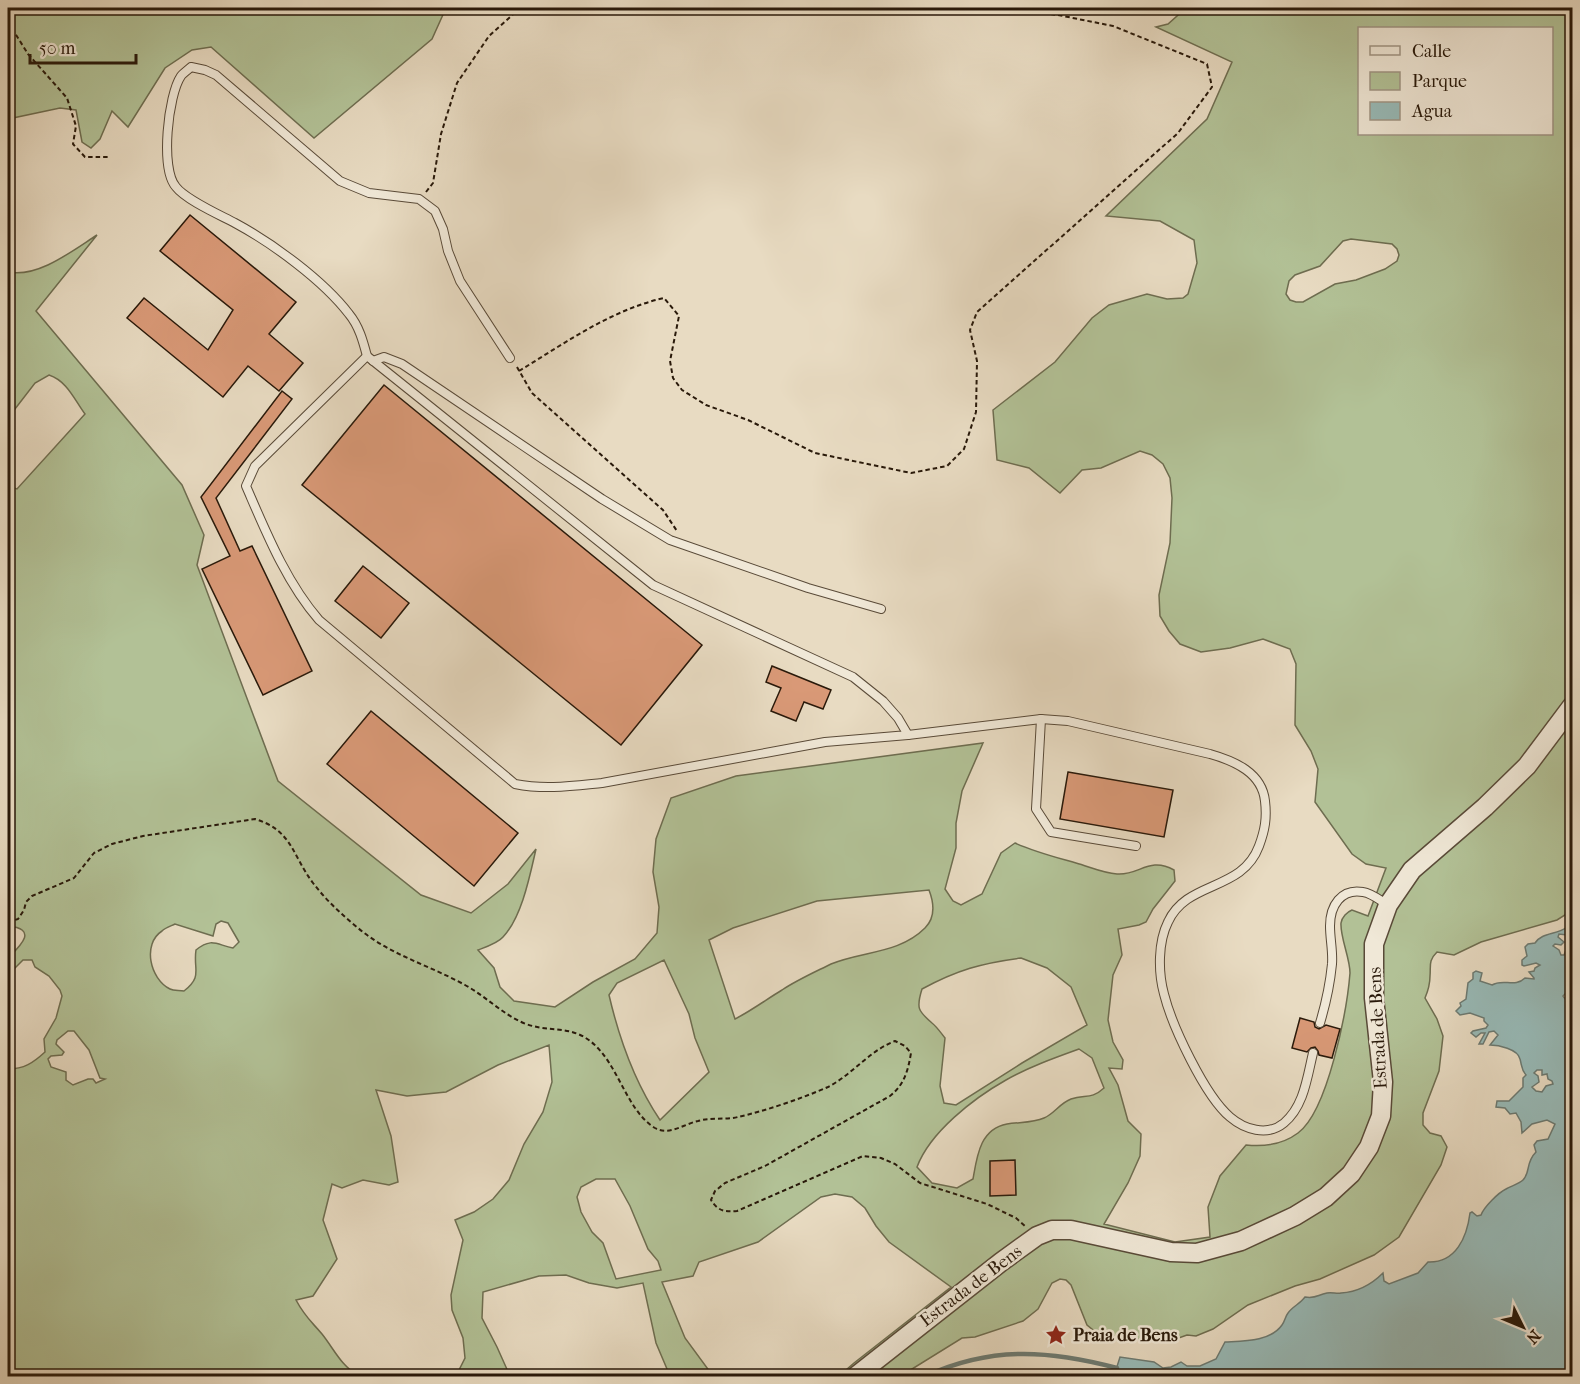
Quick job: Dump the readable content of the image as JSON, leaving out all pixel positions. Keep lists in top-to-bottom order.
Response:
{
  "streets": {
    "street": ["Estrada de Bens"]
  },
  "places": {
    "place": ["Praia de Bens"]
  },
  "legend": ["Calle", "Parque", "Agua"],
  "scale_bar": "50 m",
  "north": "bottom right"
}
